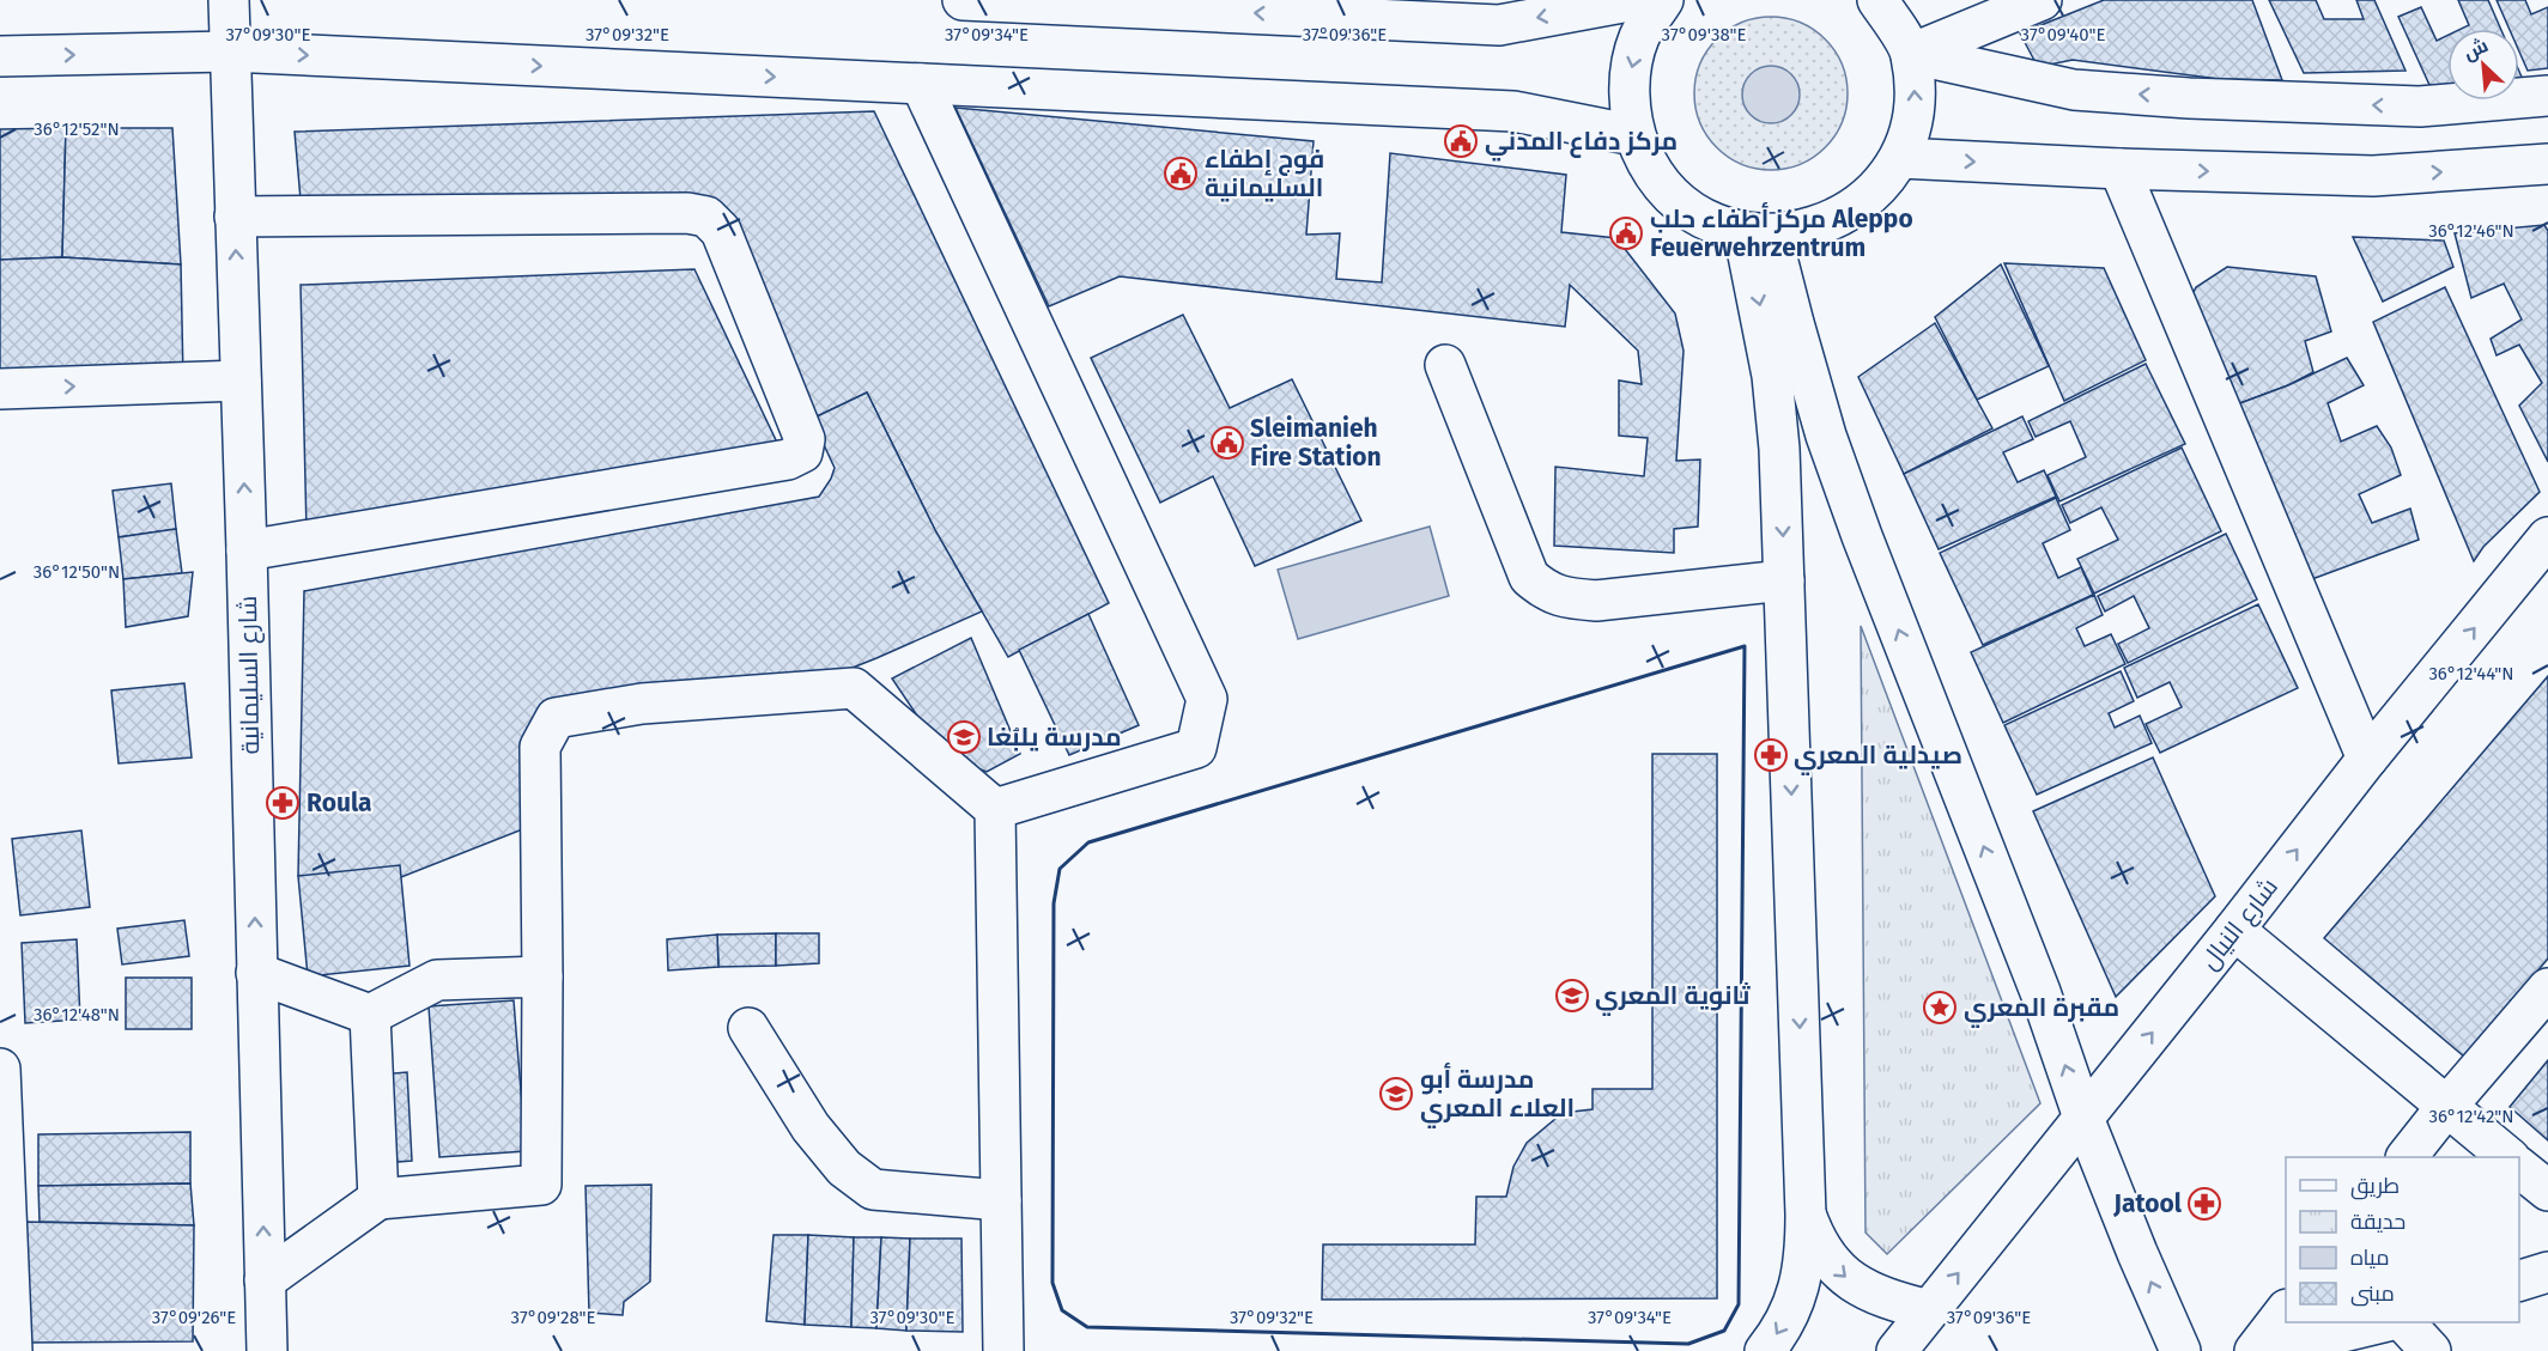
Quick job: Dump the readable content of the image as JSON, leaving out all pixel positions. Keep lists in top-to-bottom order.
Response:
{
  "streets": {
    "street": ["شارع السليمانية", "شارع النيال"]
  },
  "one_way": ["شارع النيال"],
  "places": {
    "public building": [
      "مركز دفاع المدني",
      "فوج إطفاء السليمانية",
      "مركز أطفاء حلب Aleppo Feuerwehrzentrum",
      "Sleimanieh Fire Station"
    ],
    "school or university": ["مدرسة يلبُغا", "ثانوية المعري", "مدرسة أبو العلاء المعري"],
    "pharmacy": ["صيدلية المعري", "Roula", "Jatool"],
    "place": ["مقبرة المعري"]
  },
  "legend": [
    "طريق",
    "حديقة",
    "مياه",
    "مبنى"
  ],
  "north": "top left",
  "coordinates": [
    "37°09'30\"E",
    "37°09'32\"E",
    "37°09'36\"E",
    "37°09'38\"E",
    "37°09'34\"E",
    "37°09'40\"E",
    "36°12'52\"N",
    "36°12'46\"N",
    "36°12'50\"N",
    "36°12'44\"N",
    "36°12'48\"N",
    "36°12'42\"N",
    "37°09'26\"E",
    "37°09'28\"E"
  ]
}
